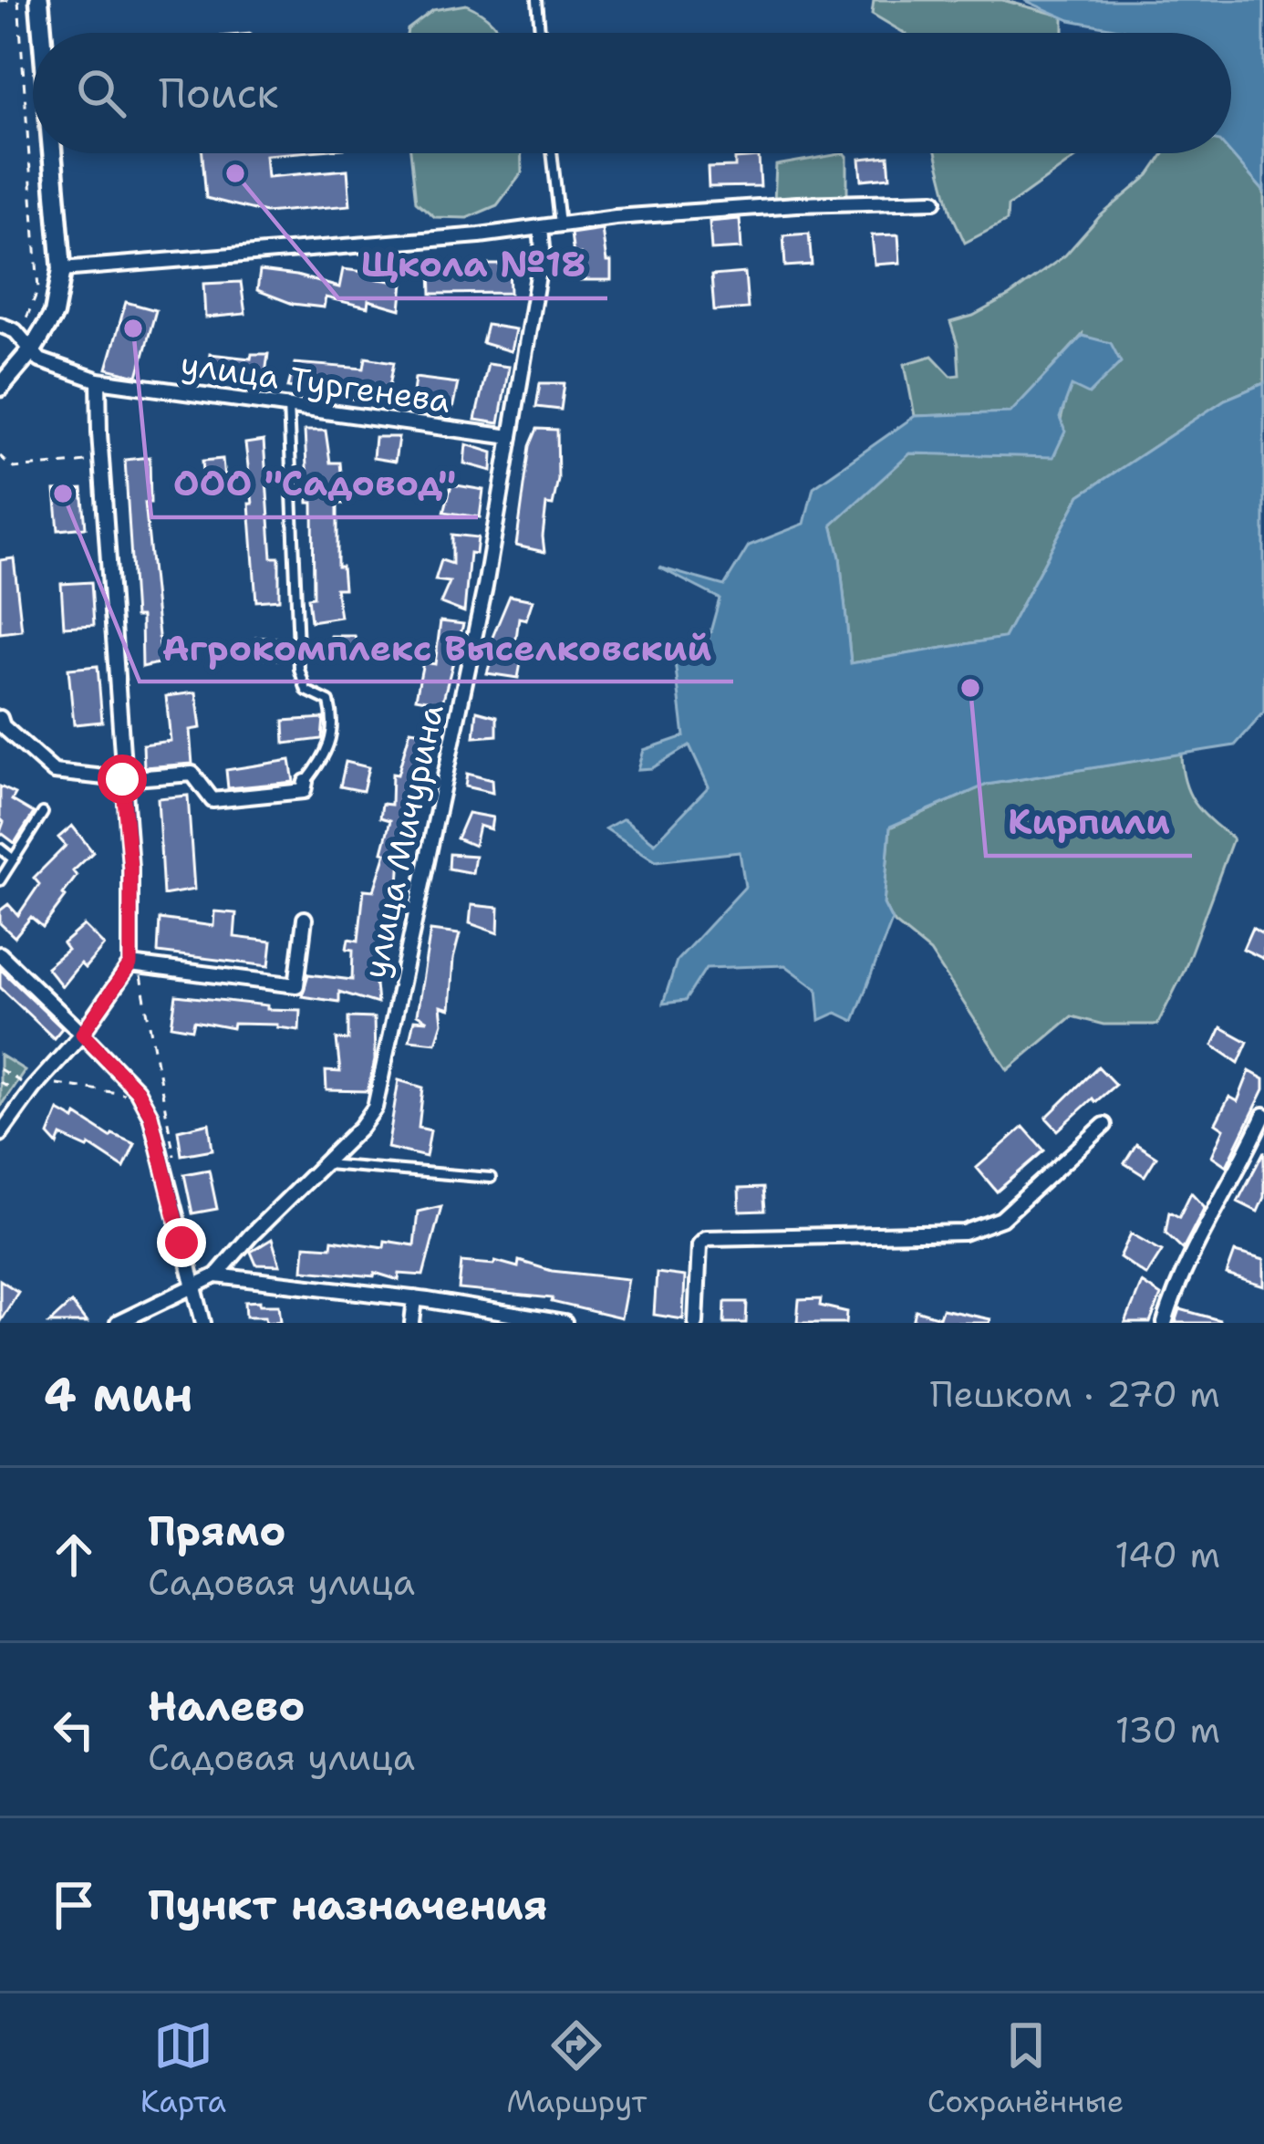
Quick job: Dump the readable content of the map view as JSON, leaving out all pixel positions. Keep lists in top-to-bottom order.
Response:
{
  "streets": {
    "street": ["улица Тургенева", "улица Мичурина"]
  },
  "crossings": [
    ["улица Тургенева", "улица Мичурина"]
  ],
  "places": [
    "Щкола №18",
    "ООО \"Садовод\"",
    "Агрокомплекс Выселковский",
    "Кирпили"
  ],
  "page": {
    "search": "Поиск",
    "heading": ["4 мин", "Пешком · 270 m"],
    "list": [
      ["Прямо", "Садовая улица", "140 m"],
      ["Налево", "Садовая улица", "130 m"],
      "Пункт назначения"
    ],
    "nav": ["Карта", "Маршрут", "Сохранённые"]
  }
}
